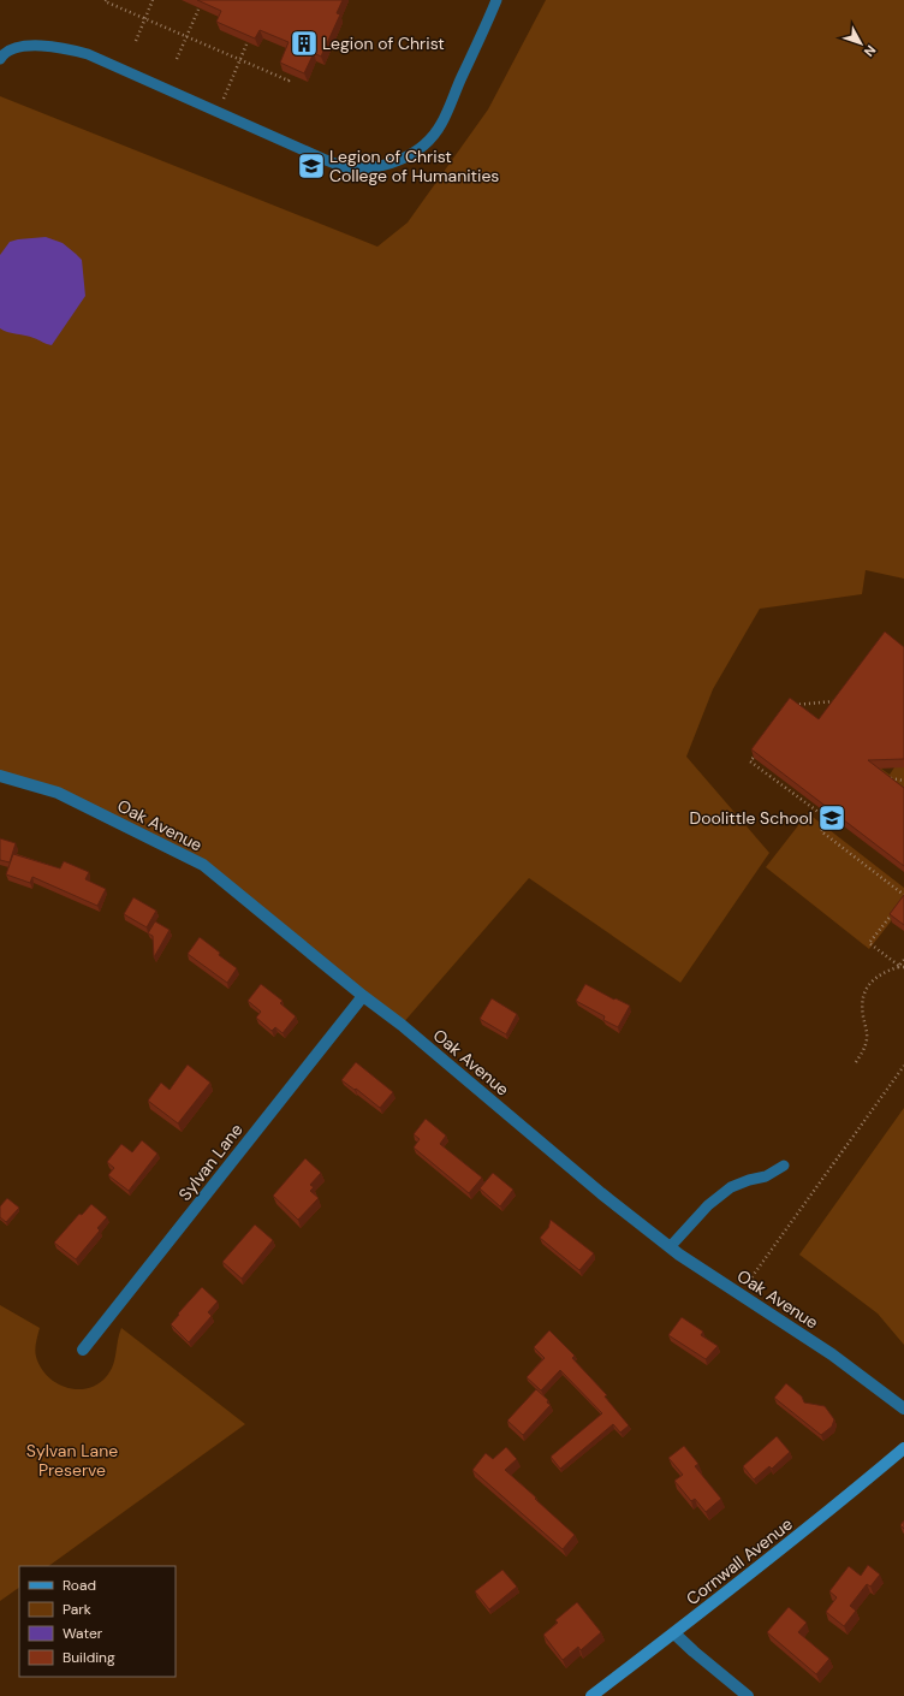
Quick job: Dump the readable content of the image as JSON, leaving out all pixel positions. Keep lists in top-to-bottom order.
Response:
{
  "streets": {
    "street": ["Oak Avenue", "Sylvan Lane", "Cornwall Avenue"]
  },
  "crossings": [
    ["Oak Avenue", "Sylvan Lane"]
  ],
  "parks": ["Sylvan Lane Preserve"],
  "places": {
    "building": ["Legion of Christ"],
    "school or university": ["Legion of Christ College of Humanities", "Doolittle School"]
  },
  "legend": [
    "Road",
    "Park",
    "Water",
    "Building"
  ],
  "north": "bottom right"
}
